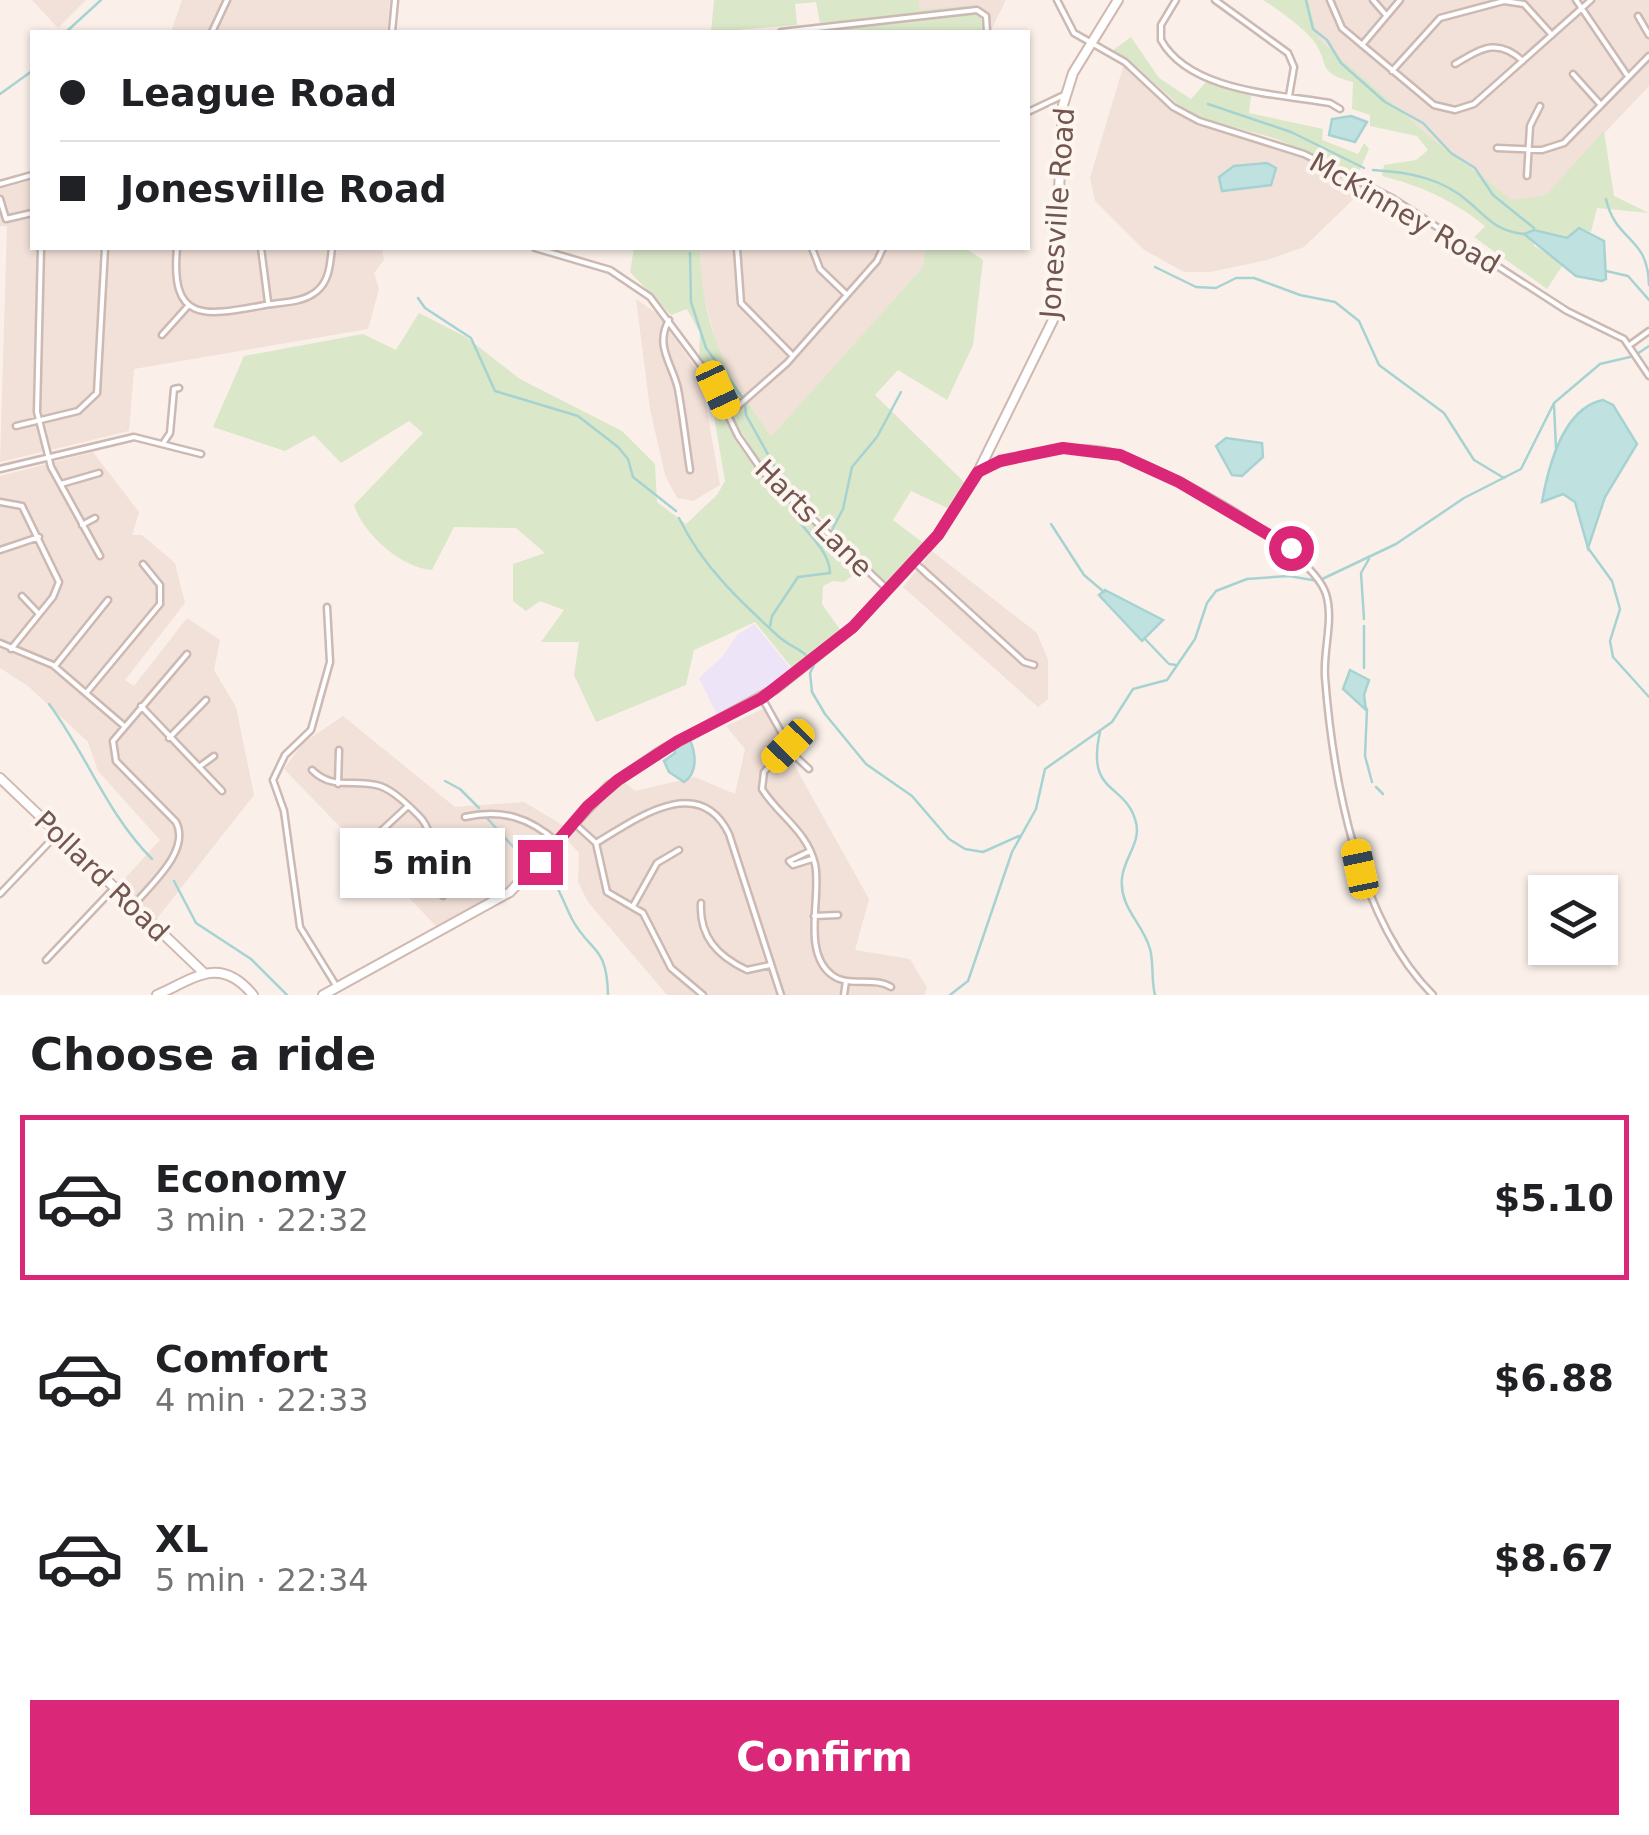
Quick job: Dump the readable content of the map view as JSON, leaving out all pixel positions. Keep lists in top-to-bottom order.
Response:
{
  "streets": {
    "street": [
      "Jonesville Road",
      "McKinney Road",
      "Harts Lane",
      "Pollard Road"
    ]
  },
  "crossings": [
    ["Jonesville Road", "McKinney Road"],
    ["Jonesville Road", "Harts Lane"]
  ],
  "page": {
    "banner": ["League Road", "Jonesville Road"],
    "bubble": "5 min",
    "heading": "Choose a ride",
    "list": [
      {
        "name": "Economy",
        "note": "3 min · 22:32",
        "value": "$5.10"
      },
      {
        "name": "Comfort",
        "note": "4 min · 22:33",
        "value": "$6.88"
      },
      {
        "name": "XL",
        "note": "5 min · 22:34",
        "value": "$8.67"
      }
    ],
    "buttons": "Confirm"
  }
}
